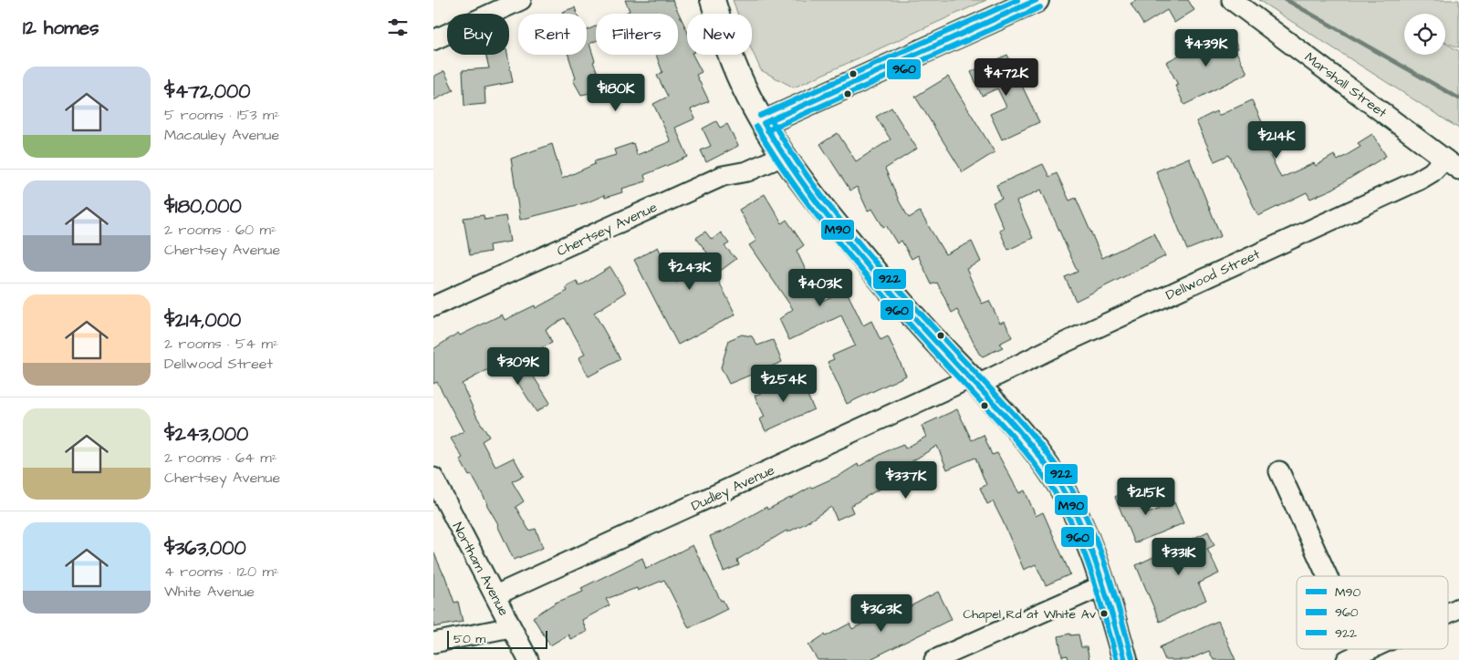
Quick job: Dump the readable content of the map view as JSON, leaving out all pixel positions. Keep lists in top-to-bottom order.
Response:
{
  "streets": {
    "street": [
      "Marshall Street",
      "Chertsey Avenue",
      "Dellwood Street",
      "Dudley Avenue",
      "Northam Avenue"
    ]
  },
  "crossings": [
    ["Marshall Street", "Dellwood Street"],
    ["Dellwood Street", "Dudley Avenue"],
    ["Dudley Avenue", "Northam Avenue"]
  ],
  "places": ["Chapel Rd at White Av"],
  "lines": ["transit line M90", "transit line 922", "transit line 960"],
  "legend": ["M90", "960", "922"],
  "scale_bar": "50 m",
  "page": {
    "heading": "12 homes",
    "chip": [
      "Buy",
      "Rent",
      "Filters",
      "New"
    ],
    "price": [
      "$439K",
      "$472K",
      "$180K",
      "$214K",
      "$243K",
      "$403K",
      "$309K",
      "$254K",
      "$337K",
      "$215K",
      "$331K",
      "$363K"
    ],
    "list": [
      {
        "name": "$472,000",
        "note": "5 rooms · 153 m² · Macauley Avenue"
      },
      {
        "name": "$180,000",
        "note": "2 rooms · 60 m² · Chertsey Avenue"
      },
      {
        "name": "$214,000",
        "note": "2 rooms · 54 m² · Dellwood Street"
      },
      {
        "name": "$243,000",
        "note": "2 rooms · 64 m² · Chertsey Avenue"
      },
      {
        "name": "$363,000",
        "note": "4 rooms · 120 m² · White Avenue"
      }
    ],
    "scale": "50 m"
  }
}
